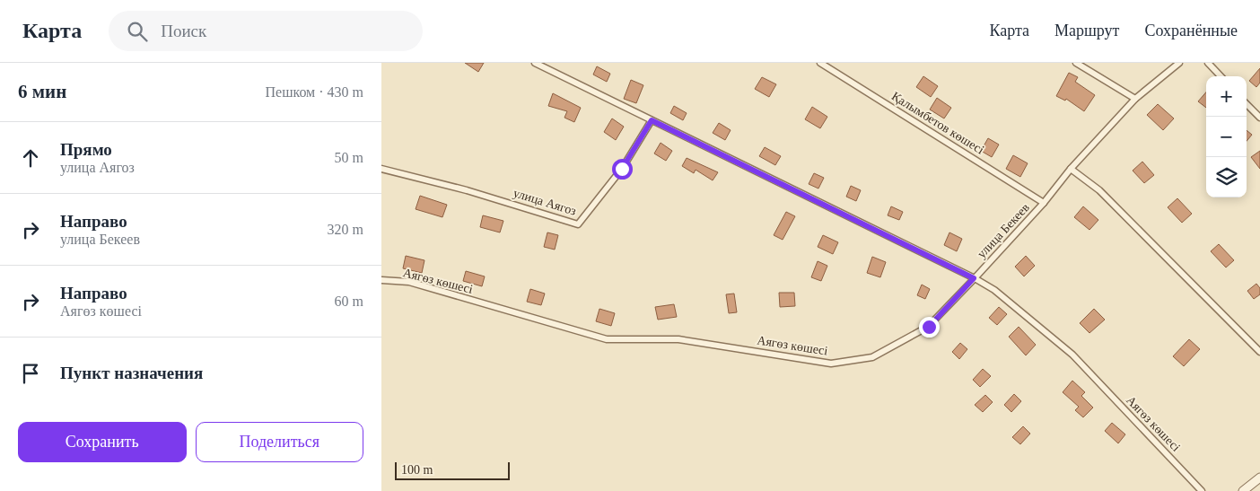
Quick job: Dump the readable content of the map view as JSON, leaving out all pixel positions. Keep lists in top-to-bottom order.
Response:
{
  "streets": {
    "street": [
      "Қалымбетов көшесі",
      "улица Аягоз",
      "улица Бекеев",
      "Аягөз көшесі"
    ]
  },
  "crossings": [
    ["Қалымбетов көшесі", "улица Бекеев"],
    ["улица Бекеев", "Аягөз көшесі"]
  ],
  "scale_bar": "100 m",
  "page": {
    "header": "Карта",
    "search": "Поиск",
    "nav": ["Карта", "Маршрут", "Сохранённые"],
    "heading": ["6 мин", "Пешком · 430 m"],
    "map_buttons": ["+", "−"],
    "list": [
      ["Прямо", "улица Аягоз", "50 m"],
      ["Направо", "улица Бекеев", "320 m"],
      ["Направо", "Аягөз көшесі", "60 m"],
      "Пункт назначения"
    ],
    "buttons": ["Сохранить", "Поделиться"],
    "scale": "100 m"
  }
}
